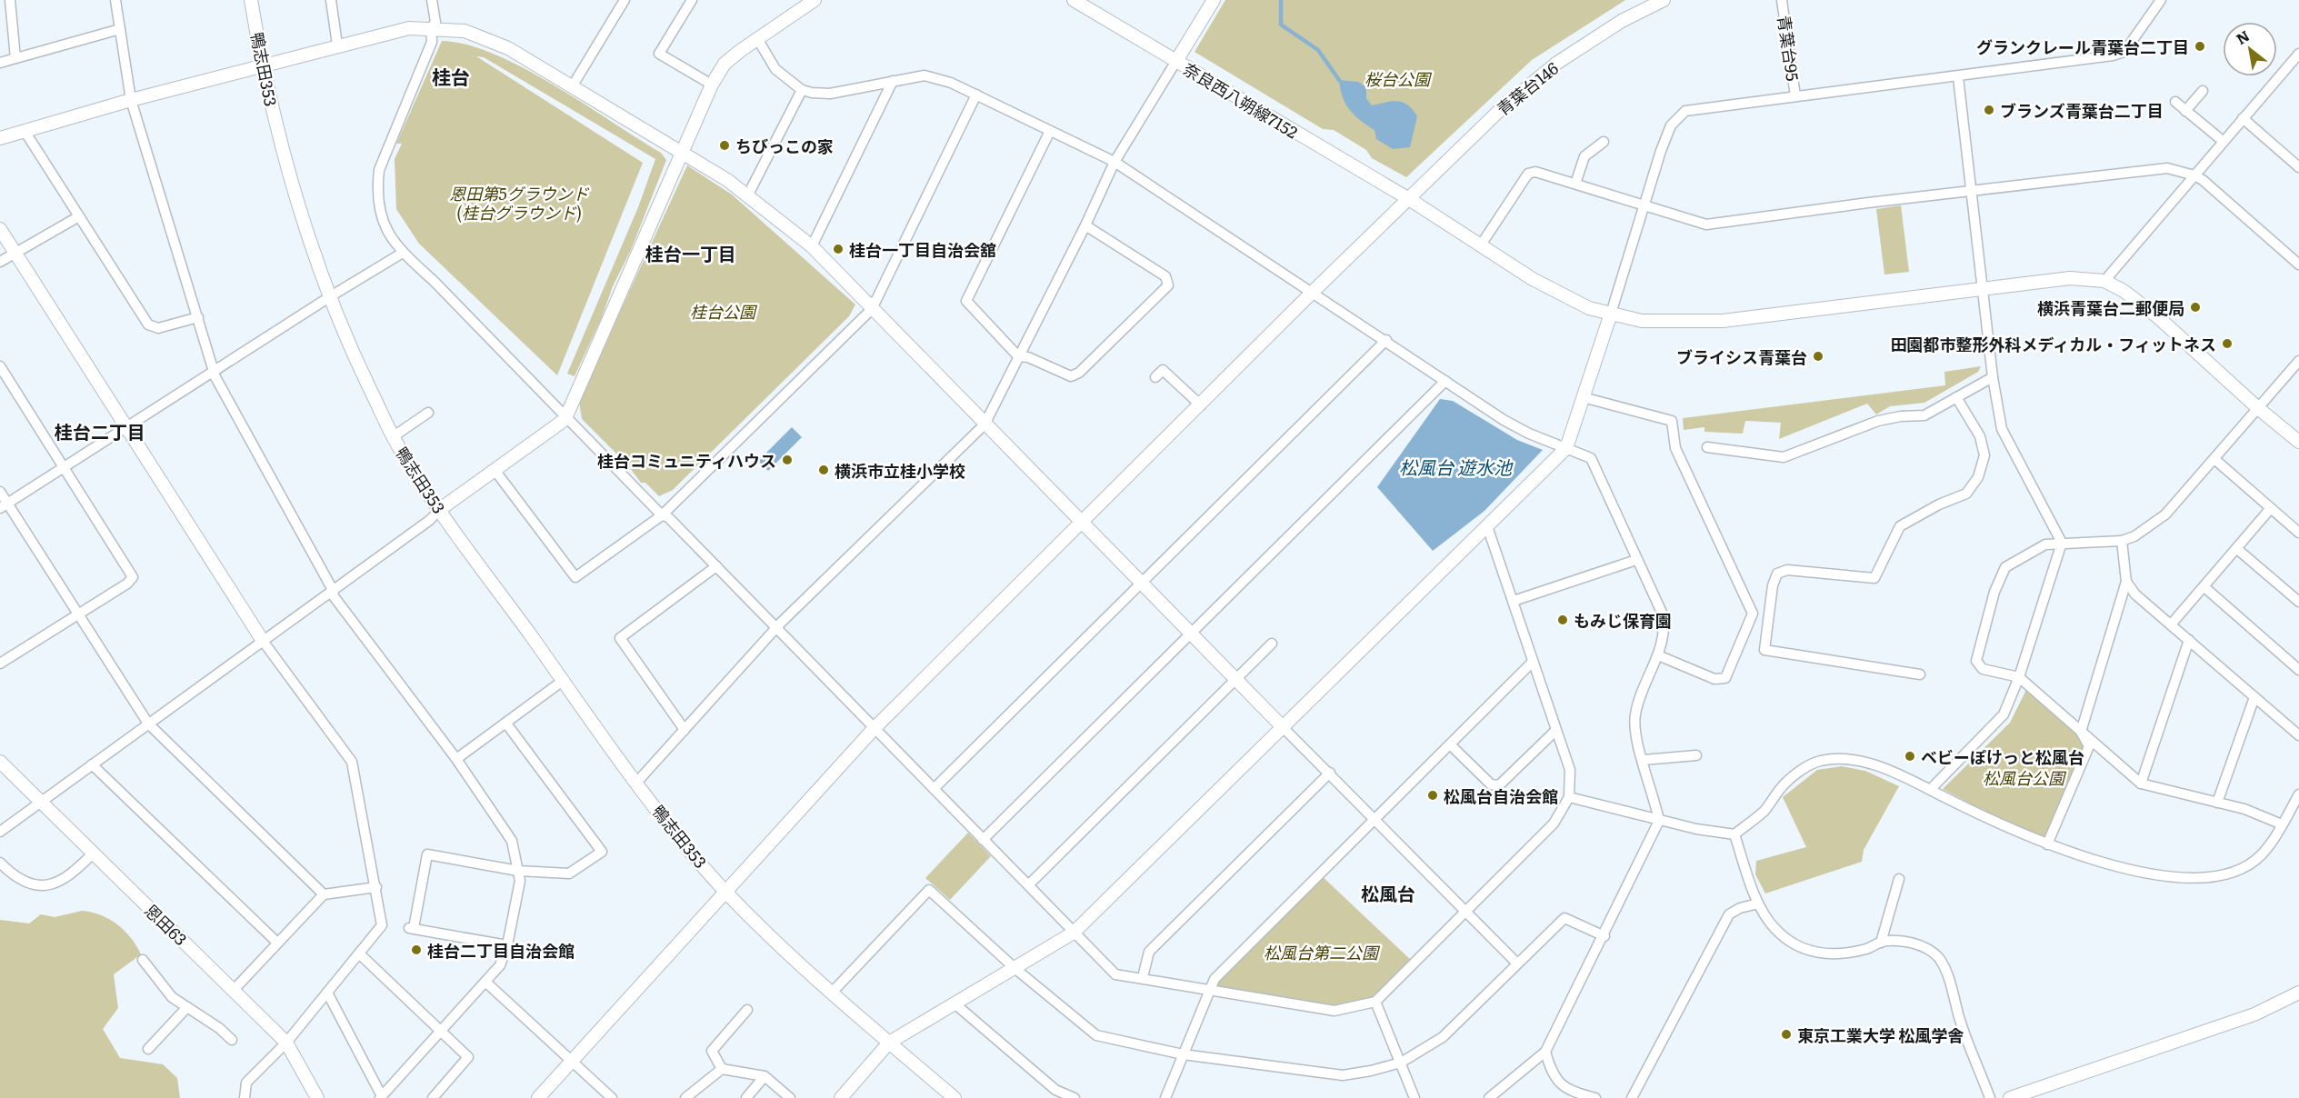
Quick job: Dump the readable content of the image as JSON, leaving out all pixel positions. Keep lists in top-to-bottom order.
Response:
{
  "streets": {
    "street": [
      "青葉台95",
      "鴨志田353",
      "青葉台146",
      "奈良西八朔線7152",
      "恩田63"
    ]
  },
  "crossings": [
    ["鴨志田353", "青葉台146"],
    ["青葉台146", "奈良西八朔線7152"]
  ],
  "districts": [
    "桂台",
    "桂台一丁目",
    "桂台二丁目",
    "松風台"
  ],
  "water": ["松風台 遊水池"],
  "parks": [
    "桜台公園",
    "恩田第5グラウンド (桂台グラウンド)",
    "桂台公園",
    "松風台公園",
    "松風台第二公園"
  ],
  "places": [
    "グランクレール青葉台二丁目",
    "ブランズ青葉台二丁目",
    "ちびっこの家",
    "桂台一丁目自治会舘",
    "横浜青葉台二郵便局",
    "田園都市整形外科メディカル・フィットネス",
    "ブライシス青葉台",
    "桂台コミュニティハウス",
    "横浜市立桂小学校",
    "もみじ保育園",
    "ベビーぽけっと松風台",
    "松風台自治会館",
    "桂台二丁目自治会館",
    "東京工業大学 松風学舎"
  ],
  "north": "top left"
}
